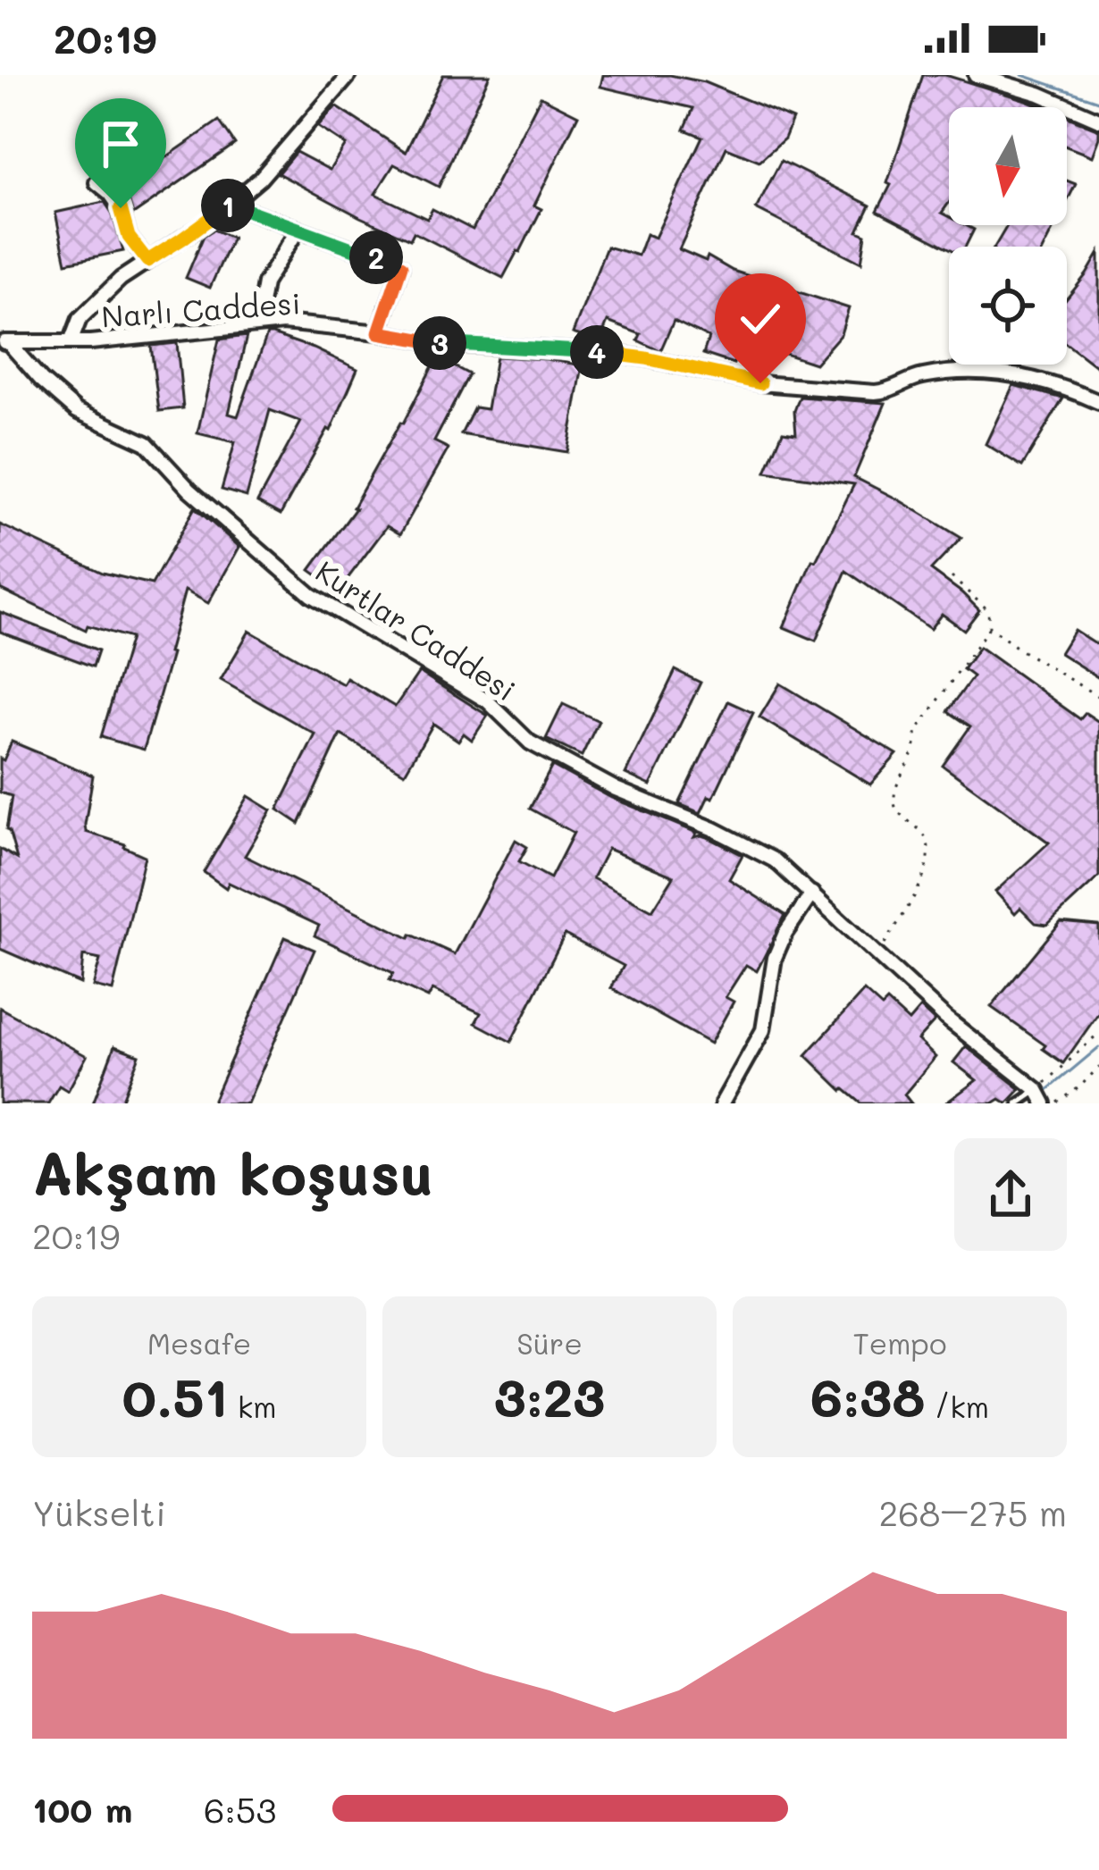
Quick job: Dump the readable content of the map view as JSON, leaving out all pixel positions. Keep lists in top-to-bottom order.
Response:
{
  "streets": {
    "street": ["Narlı Caddesi", "Kurtlar Caddesi"]
  },
  "crossings": [
    ["Narlı Caddesi", "Kurtlar Caddesi"]
  ],
  "north": "bottom",
  "page": {
    "status": "20:19",
    "pins": [
      "1",
      "2",
      "3",
      "4"
    ],
    "heading": ["Akşam koşusu", "20:19"],
    "stats": [
      ["Mesafe", "0.51 km"],
      ["Süre", "3:23"],
      ["Tempo", "6:38 /km"]
    ],
    "chart": ["Yükselti", "268–275 m"],
    "list": [
      {
        "name": "100 m",
        "note": "6:53"
      }
    ]
  }
}
